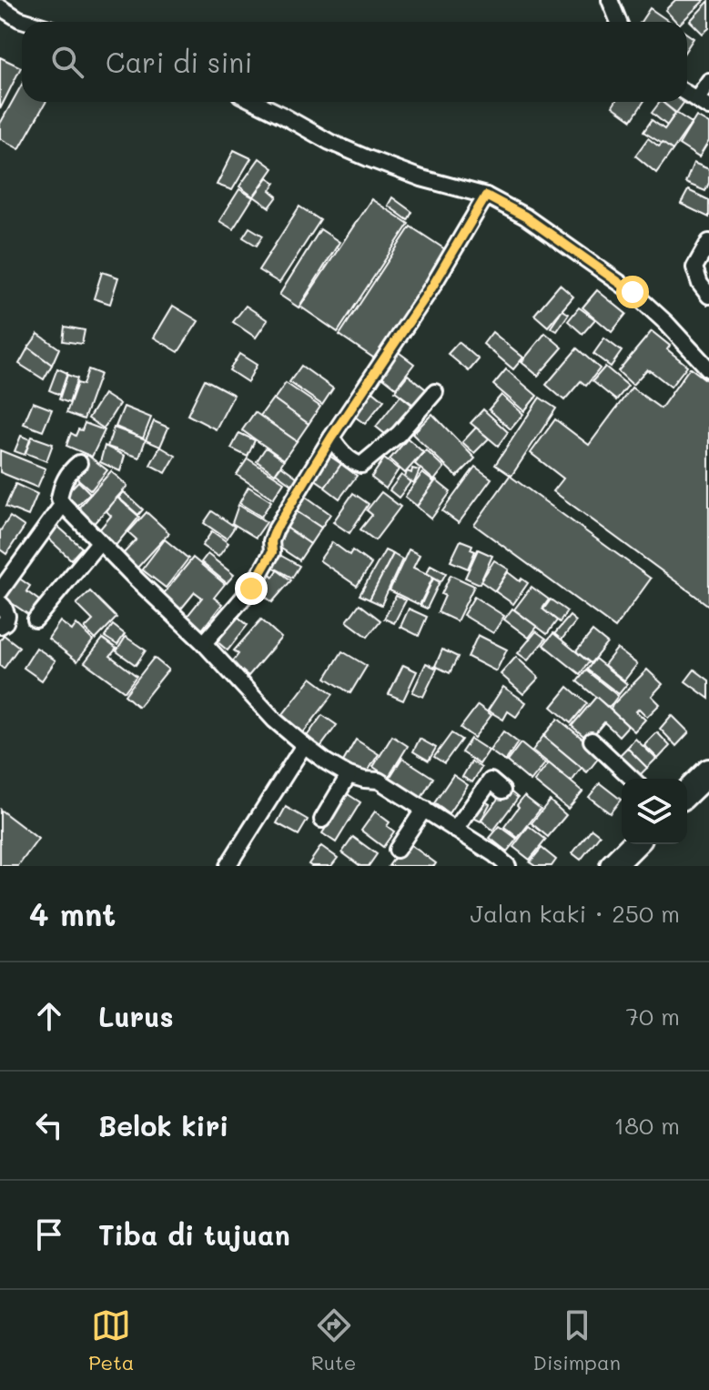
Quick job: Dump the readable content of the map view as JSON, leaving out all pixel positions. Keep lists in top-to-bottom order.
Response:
{
  "page": {
    "search": "Cari di sini",
    "heading": ["4 mnt", "Jalan kaki · 250 m"],
    "list": [
      ["Lurus", "70 m"],
      ["Belok kiri", "180 m"],
      "Tiba di tujuan"
    ],
    "nav": ["Peta", "Rute", "Disimpan"]
  }
}
